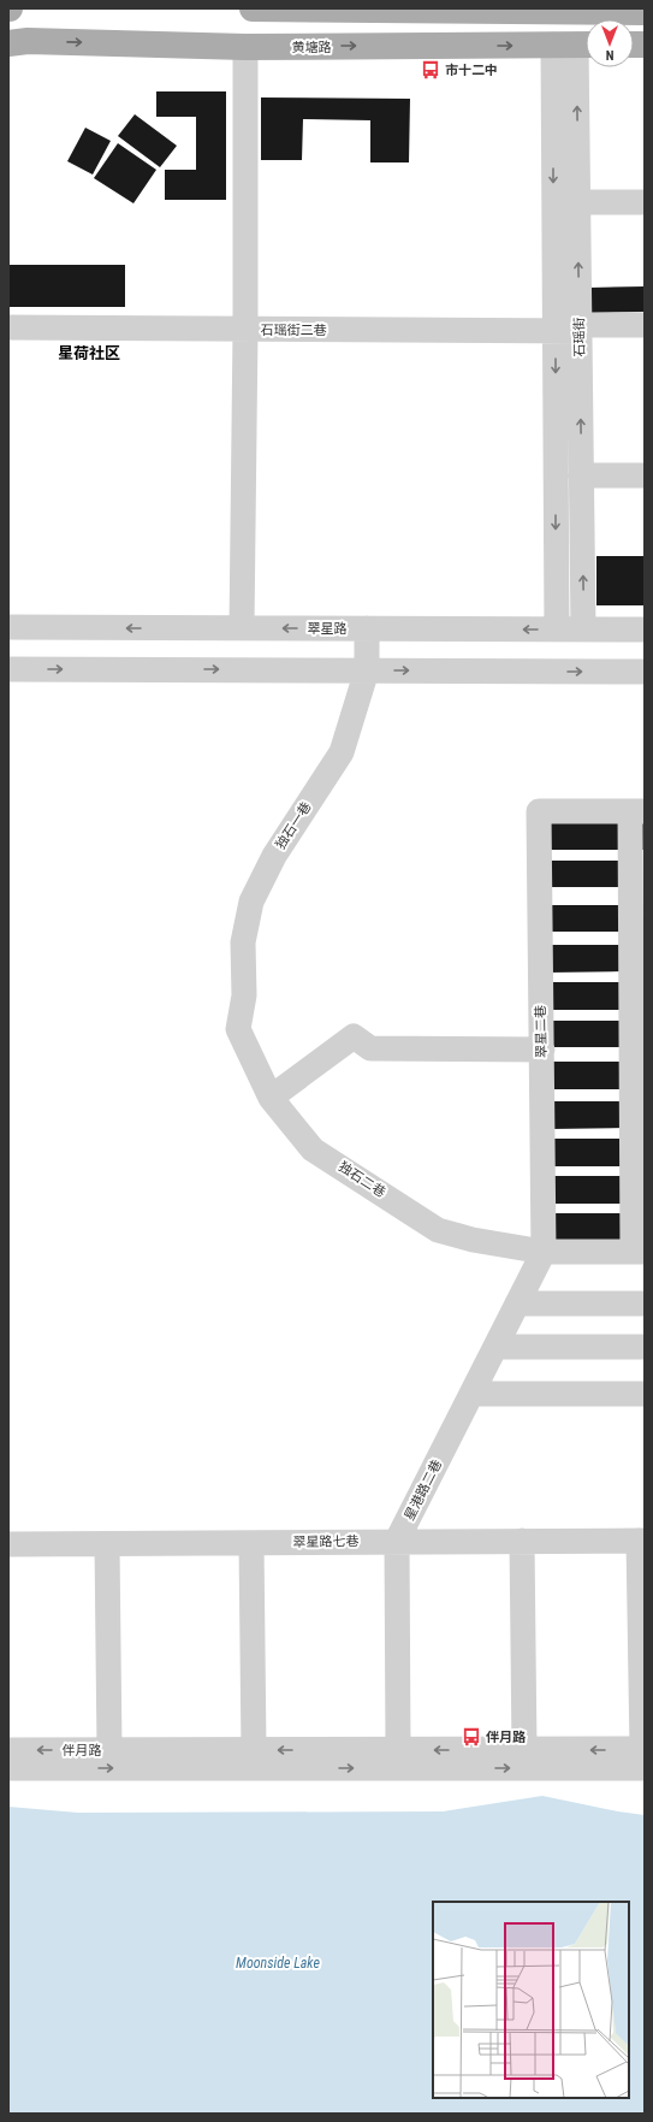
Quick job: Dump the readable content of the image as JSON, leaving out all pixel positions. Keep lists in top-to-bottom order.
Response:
{
  "streets": {
    "main road": ["黄塘路"],
    "street": [
      "石瑶街二巷",
      "石瑶街",
      "翠星路",
      "独石一巷",
      "翠星二巷",
      "独石二巷",
      "星港路二巷",
      "翠星路七巷",
      "伴月路"
    ]
  },
  "crossings": [
    ["黄塘路", "石瑶街"],
    ["石瑶街二巷", "石瑶街"],
    ["石瑶街", "翠星路"],
    ["翠星路", "独石一巷"],
    ["独石一巷", "独石二巷"],
    ["翠星二巷", "独石二巷"],
    ["翠星二巷", "星港路二巷"],
    ["独石二巷", "星港路二巷"],
    ["星港路二巷", "翠星路七巷"],
    ["星港路二巷", "伴月路"]
  ],
  "districts": ["星荷社区"],
  "water": ["Moonside Lake"],
  "places": {
    "bus stop": ["市十二中", "伴月路"]
  },
  "north": "bottom"
}
